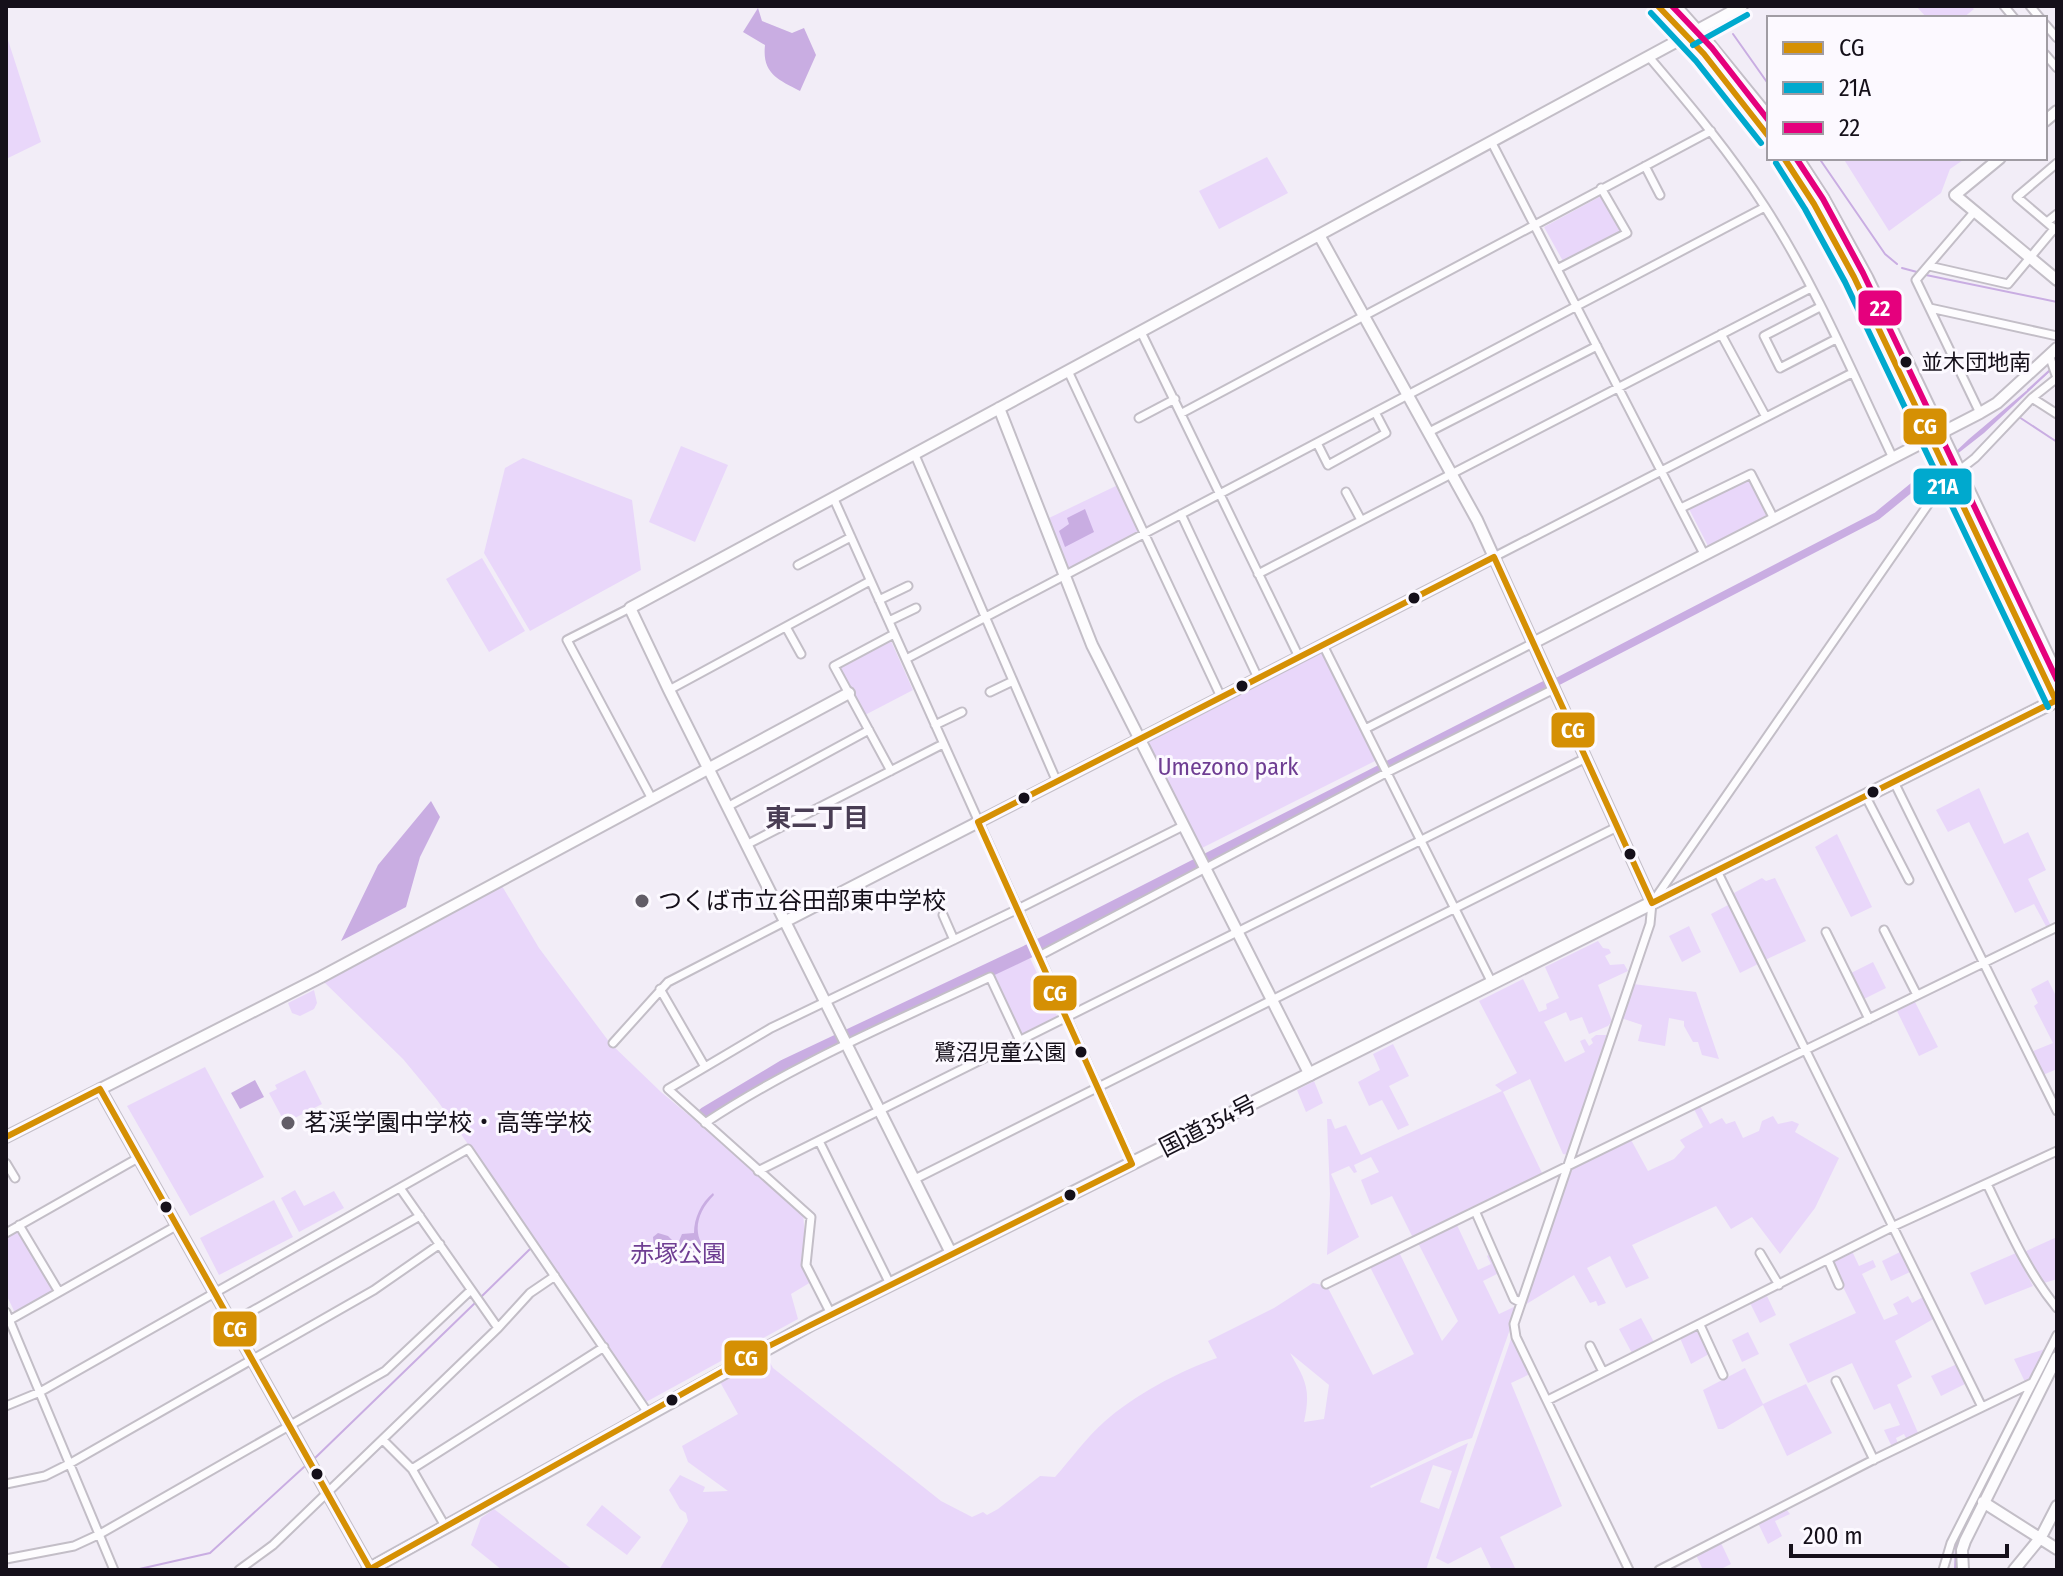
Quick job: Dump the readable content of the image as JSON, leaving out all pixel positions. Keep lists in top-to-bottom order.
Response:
{
  "streets": {
    "highway": ["国道354号"]
  },
  "districts": ["東二丁目"],
  "parks": ["Umezono park", "赤塚公園"],
  "places": [
    "並木団地南",
    "つくば市立谷田部東中学校",
    "鷺沼児童公園",
    "茗渓学園中学校・高等学校"
  ],
  "lines": ["transit line CG", "transit line 22", "transit line 21A"],
  "legend": ["CG", "21A", "22"],
  "scale_bar": "200 m"
}
